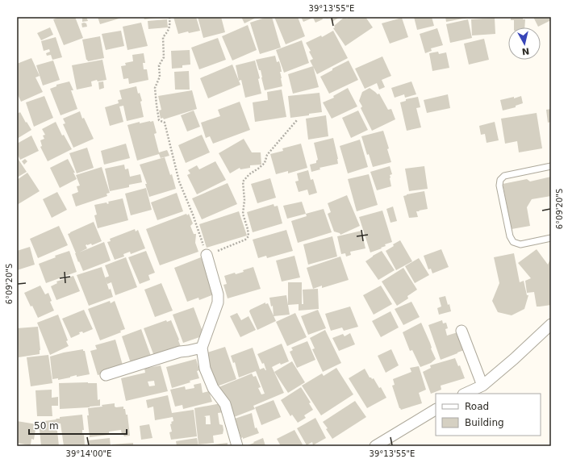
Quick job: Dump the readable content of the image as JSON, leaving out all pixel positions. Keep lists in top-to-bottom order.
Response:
{
  "legend": ["Road", "Building"],
  "scale_bar": "50 m",
  "north": "bottom",
  "coordinates": ["39°13'55\"E", "6°09'20\"S", "39°14'00\"E"]
}
